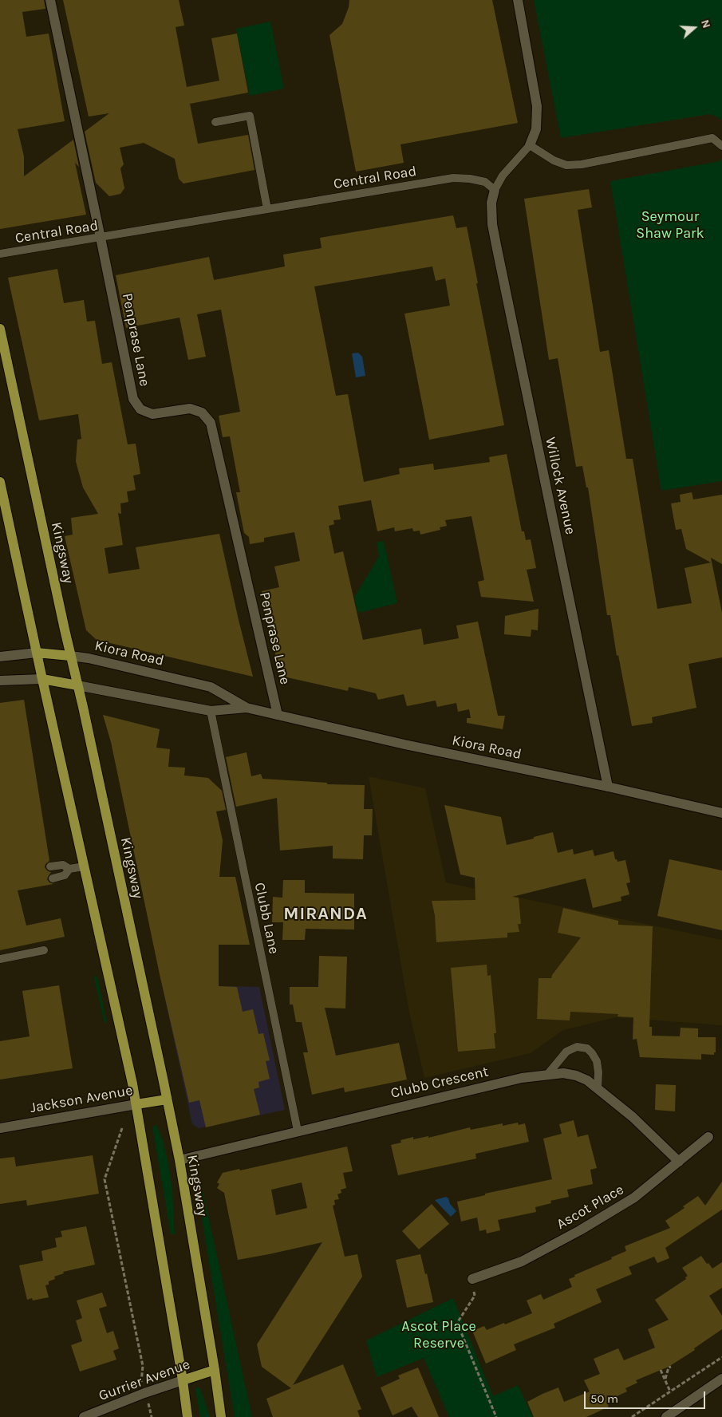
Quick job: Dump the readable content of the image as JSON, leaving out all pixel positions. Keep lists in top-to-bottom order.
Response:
{
  "streets": {
    "main road": [
      "Kingsway",
      "Kiora Road",
      "Jackson Avenue",
      "Gurrier Avenue"
    ],
    "street": [
      "Penprase Lane",
      "Willock Avenue",
      "Clubb Crescent",
      "Ascot Place"
    ],
    "lane": ["Central Road", "Clubb Lane"]
  },
  "crossings": [
    ["Central Road", "Penprase Lane"],
    ["Central Road", "Willock Avenue"],
    ["Penprase Lane", "Kiora Road"],
    ["Willock Avenue", "Kiora Road"],
    ["Kingsway", "Kiora Road"],
    ["Kingsway", "Clubb Crescent"],
    ["Kingsway", "Jackson Avenue"],
    ["Kingsway", "Gurrier Avenue"],
    ["Kiora Road", "Clubb Lane"],
    ["Clubb Lane", "Clubb Crescent"],
    ["Clubb Crescent", "Ascot Place"]
  ],
  "districts": ["MIRANDA"],
  "parks": ["Seymour Shaw Park", "Ascot Place Reserve"],
  "scale_bar": "50 m",
  "north": "right"
}
